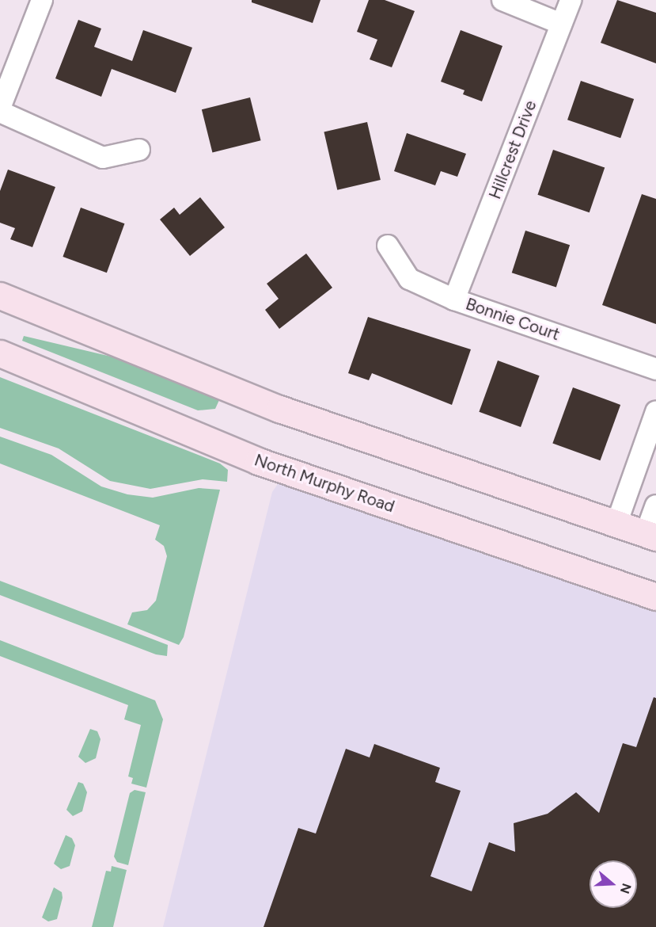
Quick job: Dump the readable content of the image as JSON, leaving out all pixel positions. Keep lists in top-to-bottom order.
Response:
{
  "streets": {
    "main road": ["North Murphy Road"],
    "street": ["Hillcrest Drive", "Bonnie Court"]
  },
  "crossings": [
    ["Hillcrest Drive", "Bonnie Court"]
  ],
  "north": "right"
}
